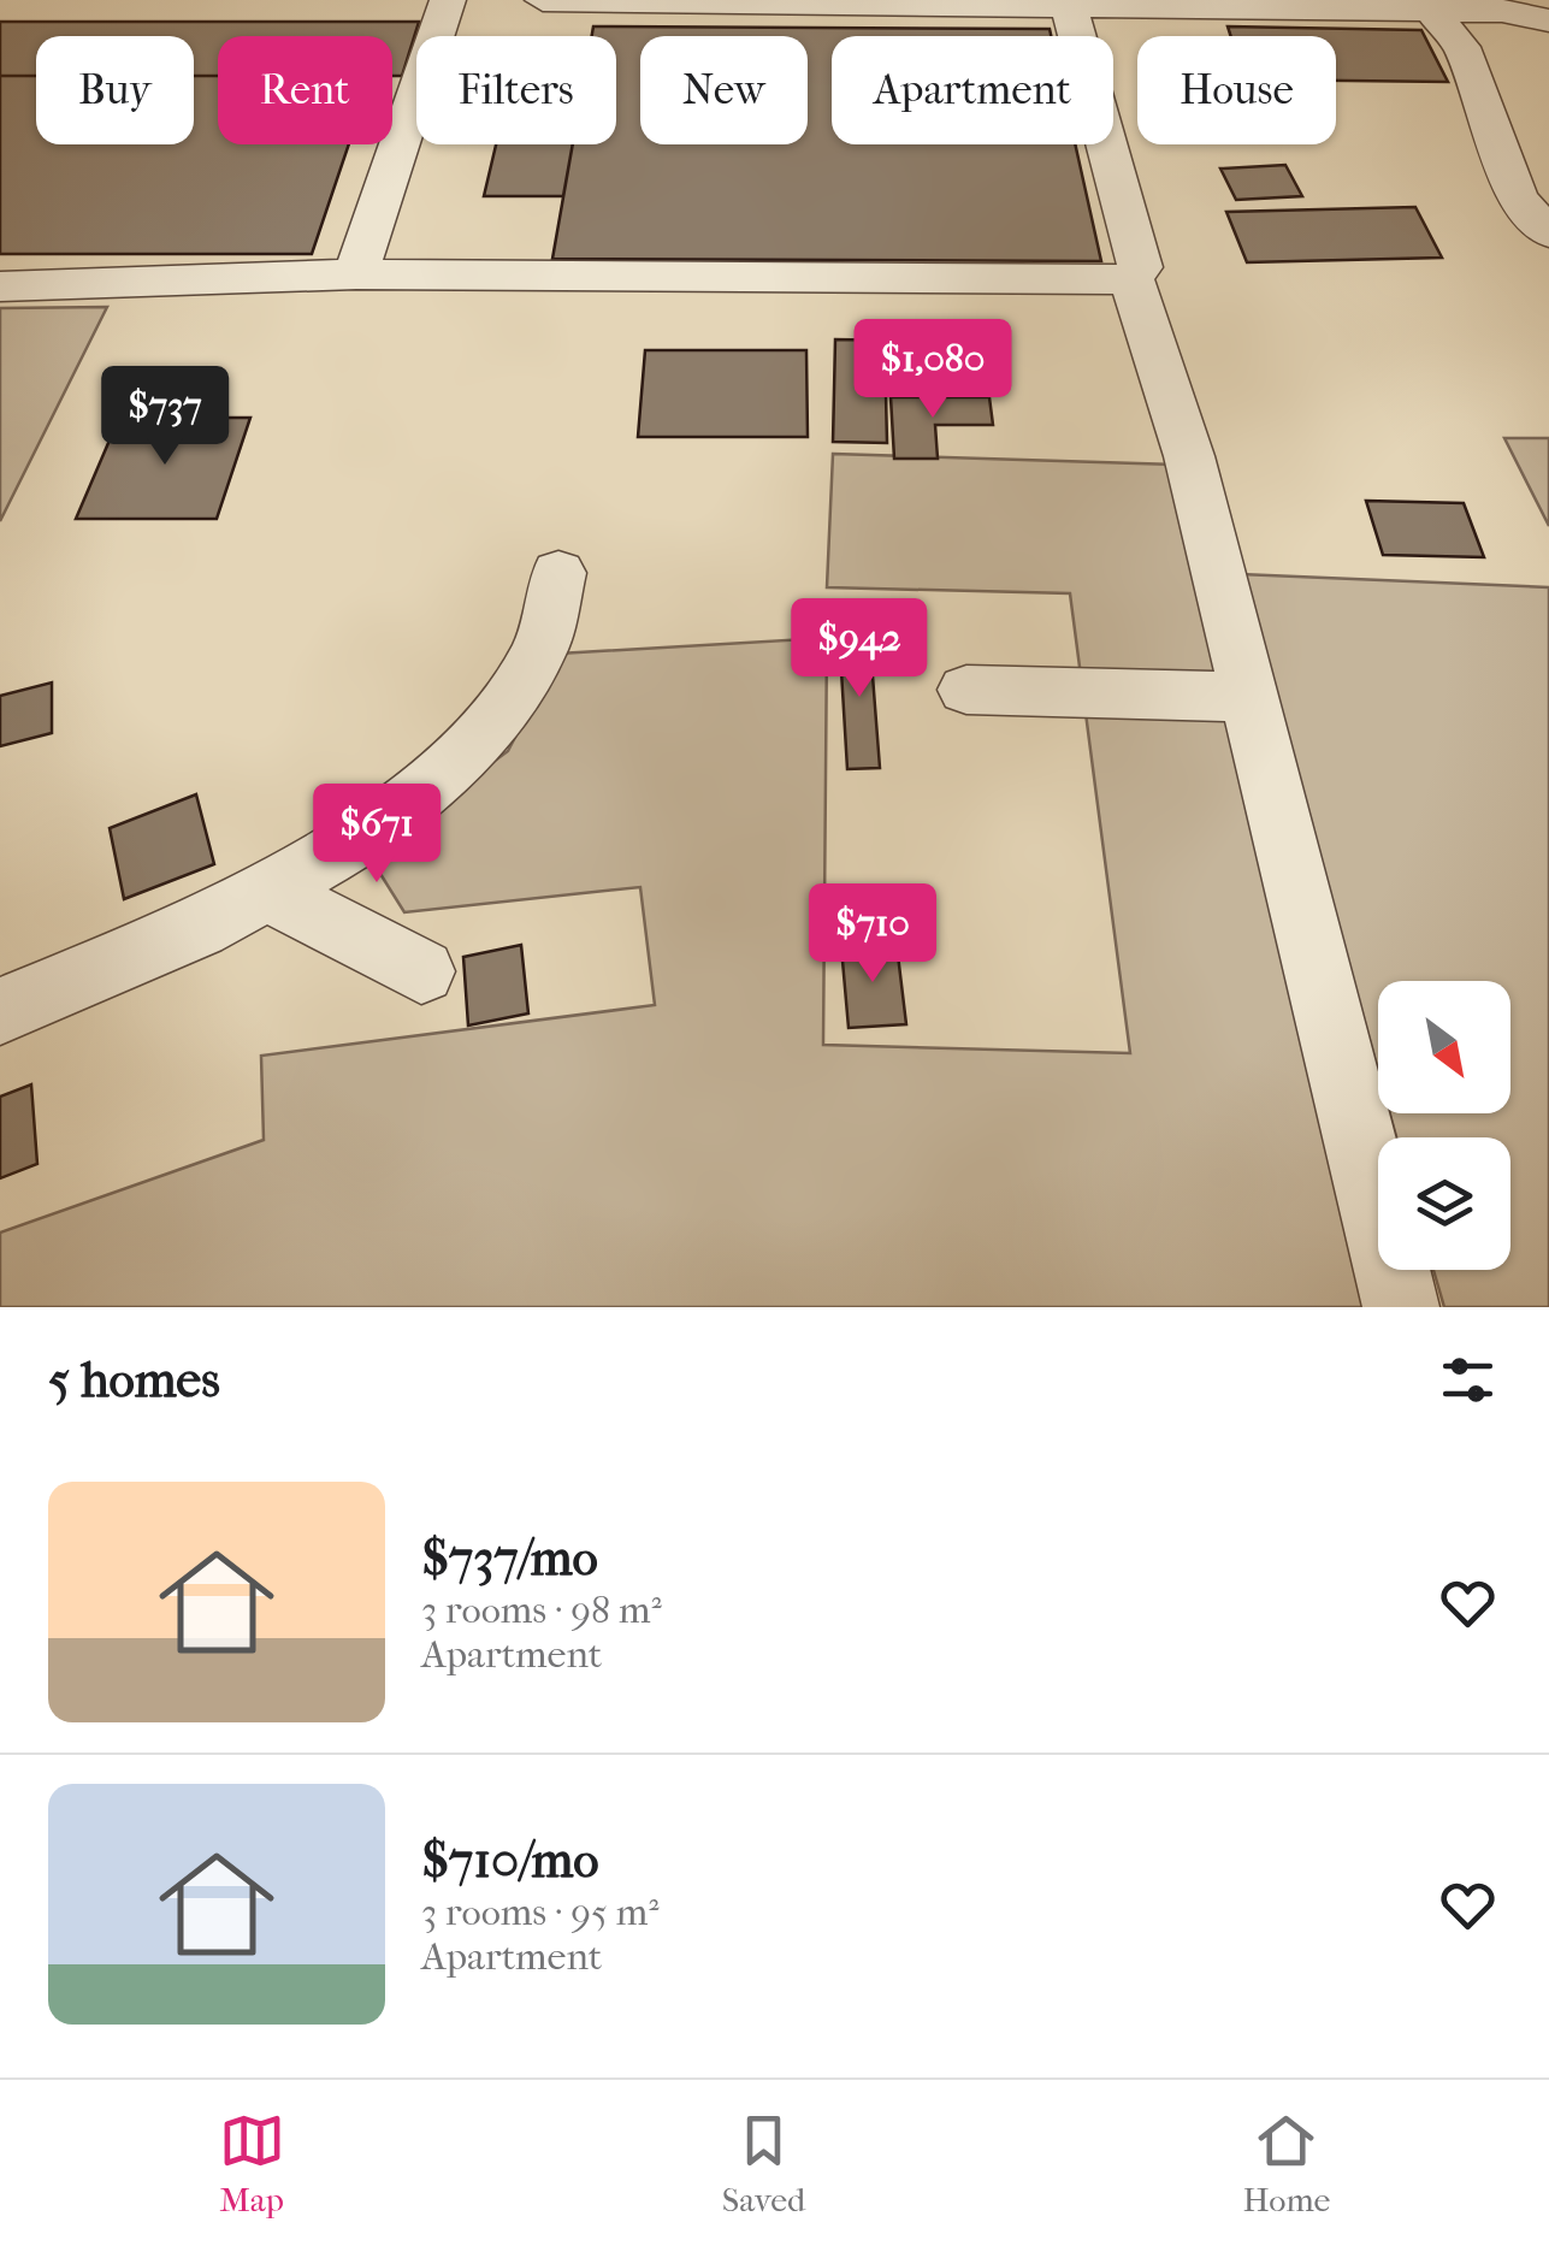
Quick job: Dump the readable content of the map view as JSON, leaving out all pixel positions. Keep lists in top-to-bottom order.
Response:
{
  "north": "bottom right",
  "page": {
    "chip": [
      "Buy",
      "Rent",
      "Filters",
      "New",
      "Apartment",
      "House"
    ],
    "price": [
      "$1,080",
      "$737",
      "$942",
      "$671",
      "$710"
    ],
    "heading": "5 homes",
    "list": [
      {
        "name": "$737/mo",
        "note": "3 rooms · 98 m² · Apartment"
      },
      {
        "name": "$710/mo",
        "note": "3 rooms · 95 m² · Apartment"
      }
    ],
    "tabs": ["Map", "Saved", "Home"]
  }
}
